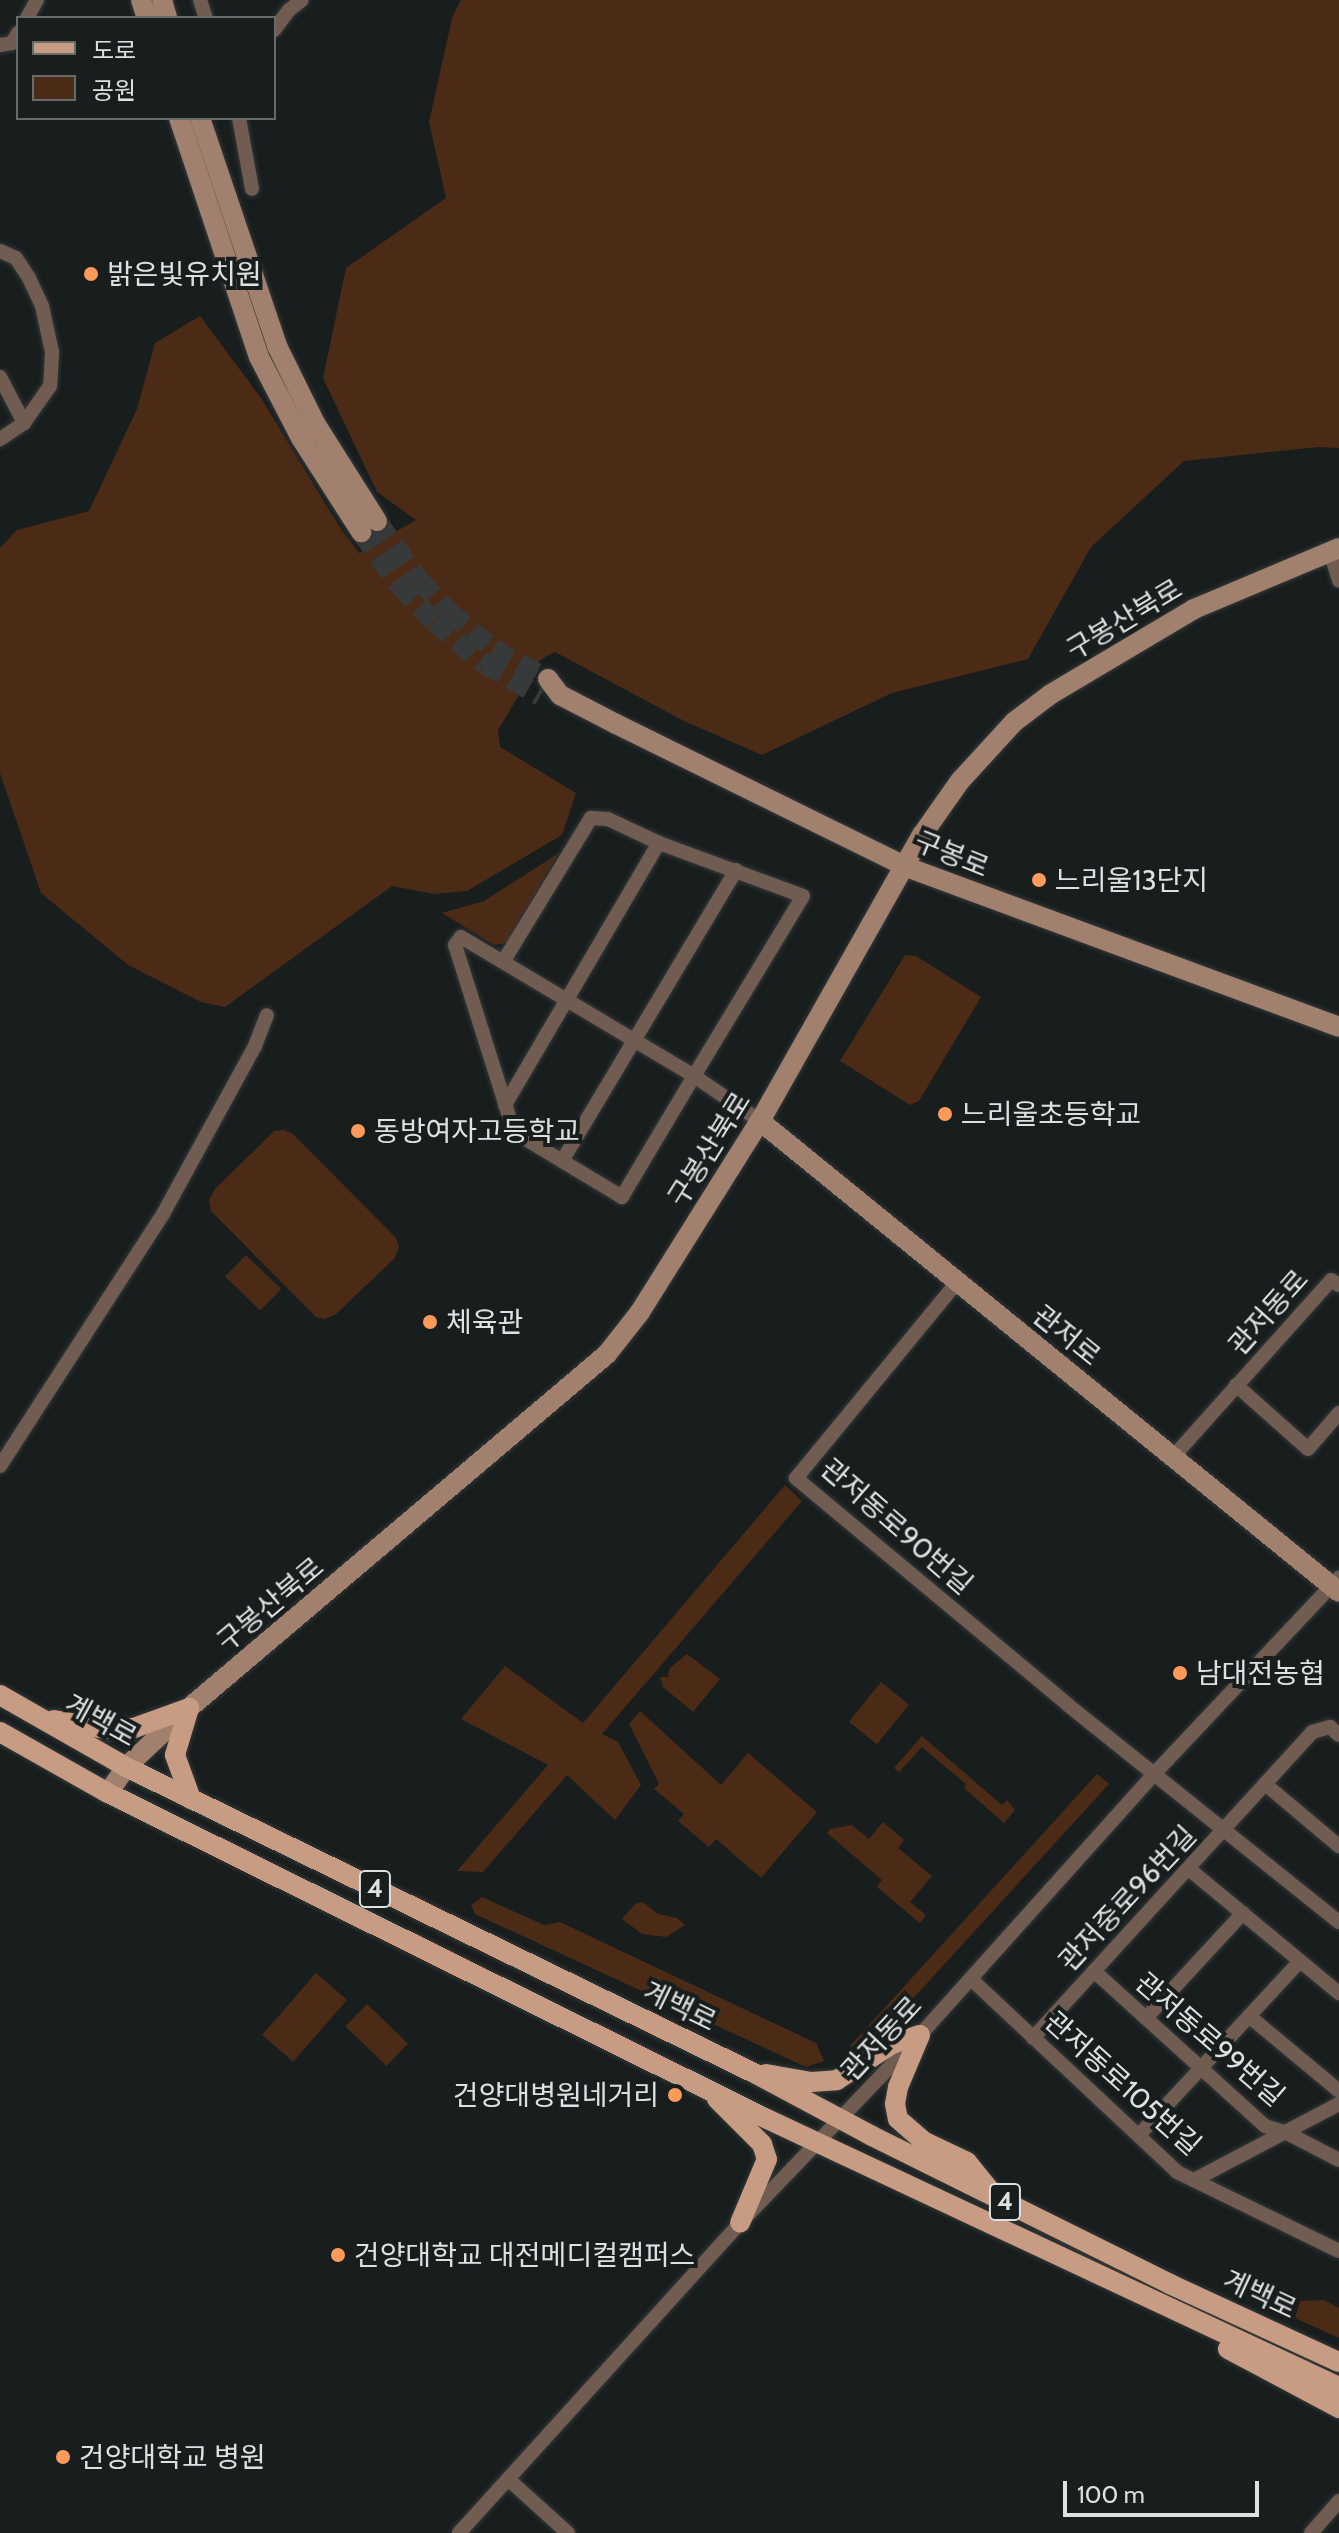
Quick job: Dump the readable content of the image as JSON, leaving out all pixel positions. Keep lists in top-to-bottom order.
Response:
{
  "streets": {
    "main road": [
      "구봉산북로",
      "구봉로",
      "관저로",
      "계백로",
      "4"
    ],
    "street": [
      "관저동로",
      "관저동로90번길",
      "관저중로96번길",
      "관저동로99번길",
      "관저동로105번길"
    ]
  },
  "crossings": [
    ["구봉산북로", "구봉로"],
    ["구봉산북로", "관저로"],
    ["구봉산북로", "계백로"],
    ["관저동로", "관저로"],
    ["관저동로", "관저동로90번길"],
    ["관저동로", "계백로"],
    ["관저동로", "관저중로96번길"],
    ["관저동로", "관저동로105번길"],
    ["관저로", "관저동로90번길"],
    ["관저동로90번길", "관저중로96번길"],
    ["관저중로96번길", "관저동로99번길"],
    ["관저중로96번길", "관저동로105번길"]
  ],
  "places": [
    "밝은빛유치원",
    "느리울13단지",
    "느리울초등학교",
    "동방여자고등학교",
    "체육관",
    "남대전농협",
    "건양대병원네거리",
    "건양대학교 대전메디컬캠퍼스",
    "건양대학교 병원"
  ],
  "legend": ["도로", "공원"],
  "scale_bar": "100 m"
}
